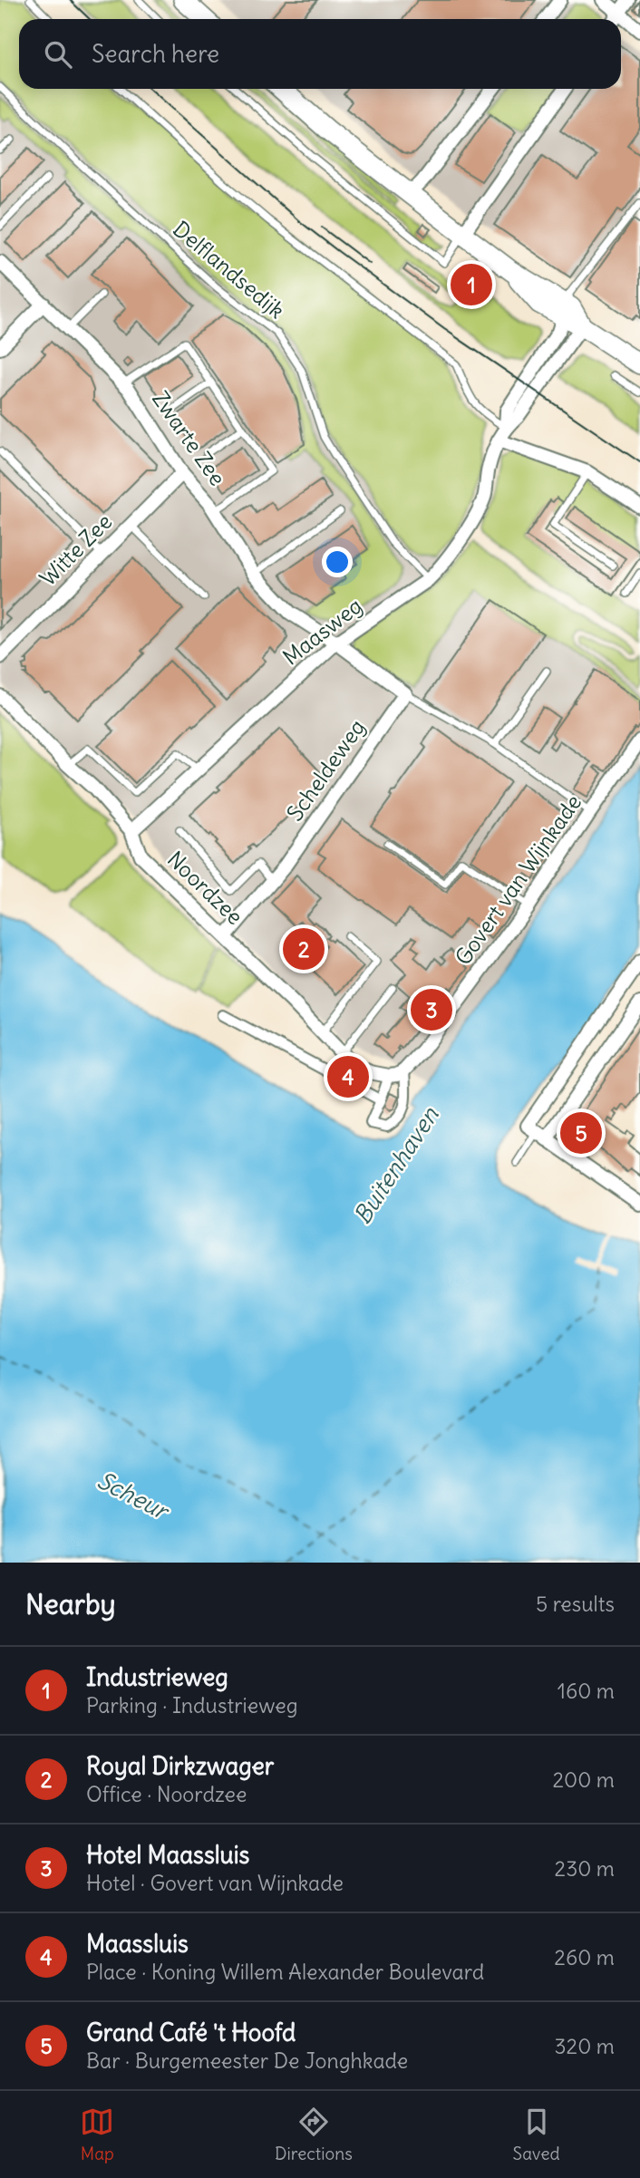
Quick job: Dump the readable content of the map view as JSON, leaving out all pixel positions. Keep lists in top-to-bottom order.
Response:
{
  "streets": {
    "street": [
      "Zwarte Zee",
      "Witte Zee",
      "Maasweg",
      "Scheldeweg",
      "Govert van Wijnkade",
      "Noordzee"
    ],
    "lane": ["Delflandsedijk"]
  },
  "crossings": [
    ["Delflandsedijk", "Maasweg"],
    ["Zwarte Zee", "Witte Zee"],
    ["Zwarte Zee", "Maasweg"],
    ["Maasweg", "Noordzee"],
    ["Scheldeweg", "Noordzee"]
  ],
  "water": ["Buitenhaven", "Scheur"],
  "page": {
    "search": "Search here",
    "pins": [
      "1",
      "2",
      "3",
      "4",
      "5"
    ],
    "heading": ["Nearby", "5 results"],
    "list": [
      {
        "mark": "1",
        "name": "Industrieweg",
        "note": "Parking · Industrieweg",
        "value": "160 m"
      },
      {
        "mark": "2",
        "name": "Royal Dirkzwager",
        "note": "Office · Noordzee",
        "value": "200 m"
      },
      {
        "mark": "3",
        "name": "Hotel Maassluis",
        "note": "Hotel · Govert van Wijnkade",
        "value": "230 m"
      },
      {
        "mark": "4",
        "name": "Maassluis",
        "note": "Place · Koning Willem Alexander Boulevard",
        "value": "260 m"
      },
      {
        "mark": "5",
        "name": "Grand Café 't Hoofd",
        "note": "Bar · Burgemeester De Jonghkade",
        "value": "320 m"
      }
    ],
    "nav": ["Map", "Directions", "Saved"]
  }
}
